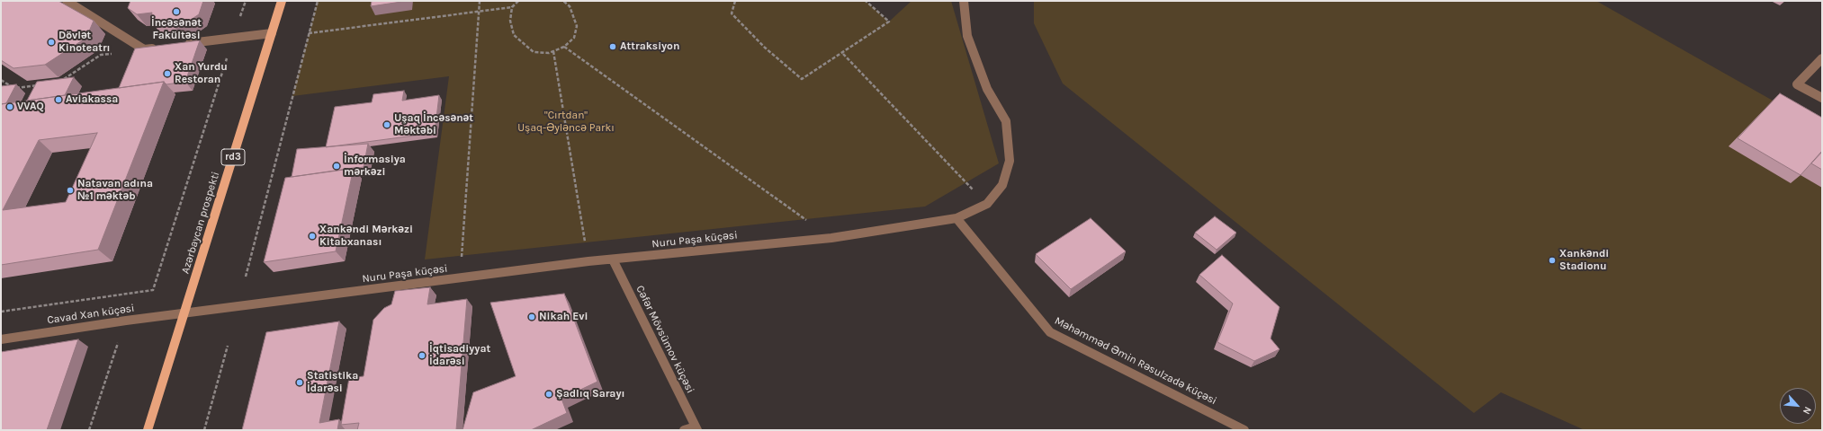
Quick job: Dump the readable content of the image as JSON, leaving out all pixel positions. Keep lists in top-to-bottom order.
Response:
{
  "streets": {
    "main road": ["rd3", "Azərbaycan prospekti"],
    "street": [
      "Nuru Paşa küçəsi",
      "Cavad Xan küçəsi",
      "Cəfər Mövsümov küçəsi",
      "Məhəmməd Əmin Rəsulzadə küçəsi"
    ]
  },
  "crossings": [
    ["Azərbaycan prospekti", "Nuru Paşa küçəsi"],
    ["Azərbaycan prospekti", "Cavad Xan küçəsi"],
    ["Nuru Paşa küçəsi", "Cavad Xan küçəsi"],
    ["Nuru Paşa küçəsi", "Cəfər Mövsümov küçəsi"],
    ["Nuru Paşa küçəsi", "Məhəmməd Əmin Rəsulzadə küçəsi"]
  ],
  "parks": ["\"Cırtdan\" Uşaq-Əyləncə Parkı"],
  "places": [
    "İncəsənət Fakültəsi",
    "Dövlət Kinoteatrı",
    "Attraksiyon",
    "Xan Yurdu Restoran",
    "Aviakassa",
    "VVAQ",
    "Uşaq İncəsənət Məktəbi",
    "İnformasiya mərkəzi",
    "Natavan adına №1 məktəb",
    "Xankəndi Mərkəzi Kitabxanası",
    "Xankəndi Stadionu",
    "Nikah Evi",
    "İqtisadiyyat İdarəsi",
    "Statistika İdarəsi",
    "Şadlıq Sarayı"
  ],
  "north": "bottom right"
}
